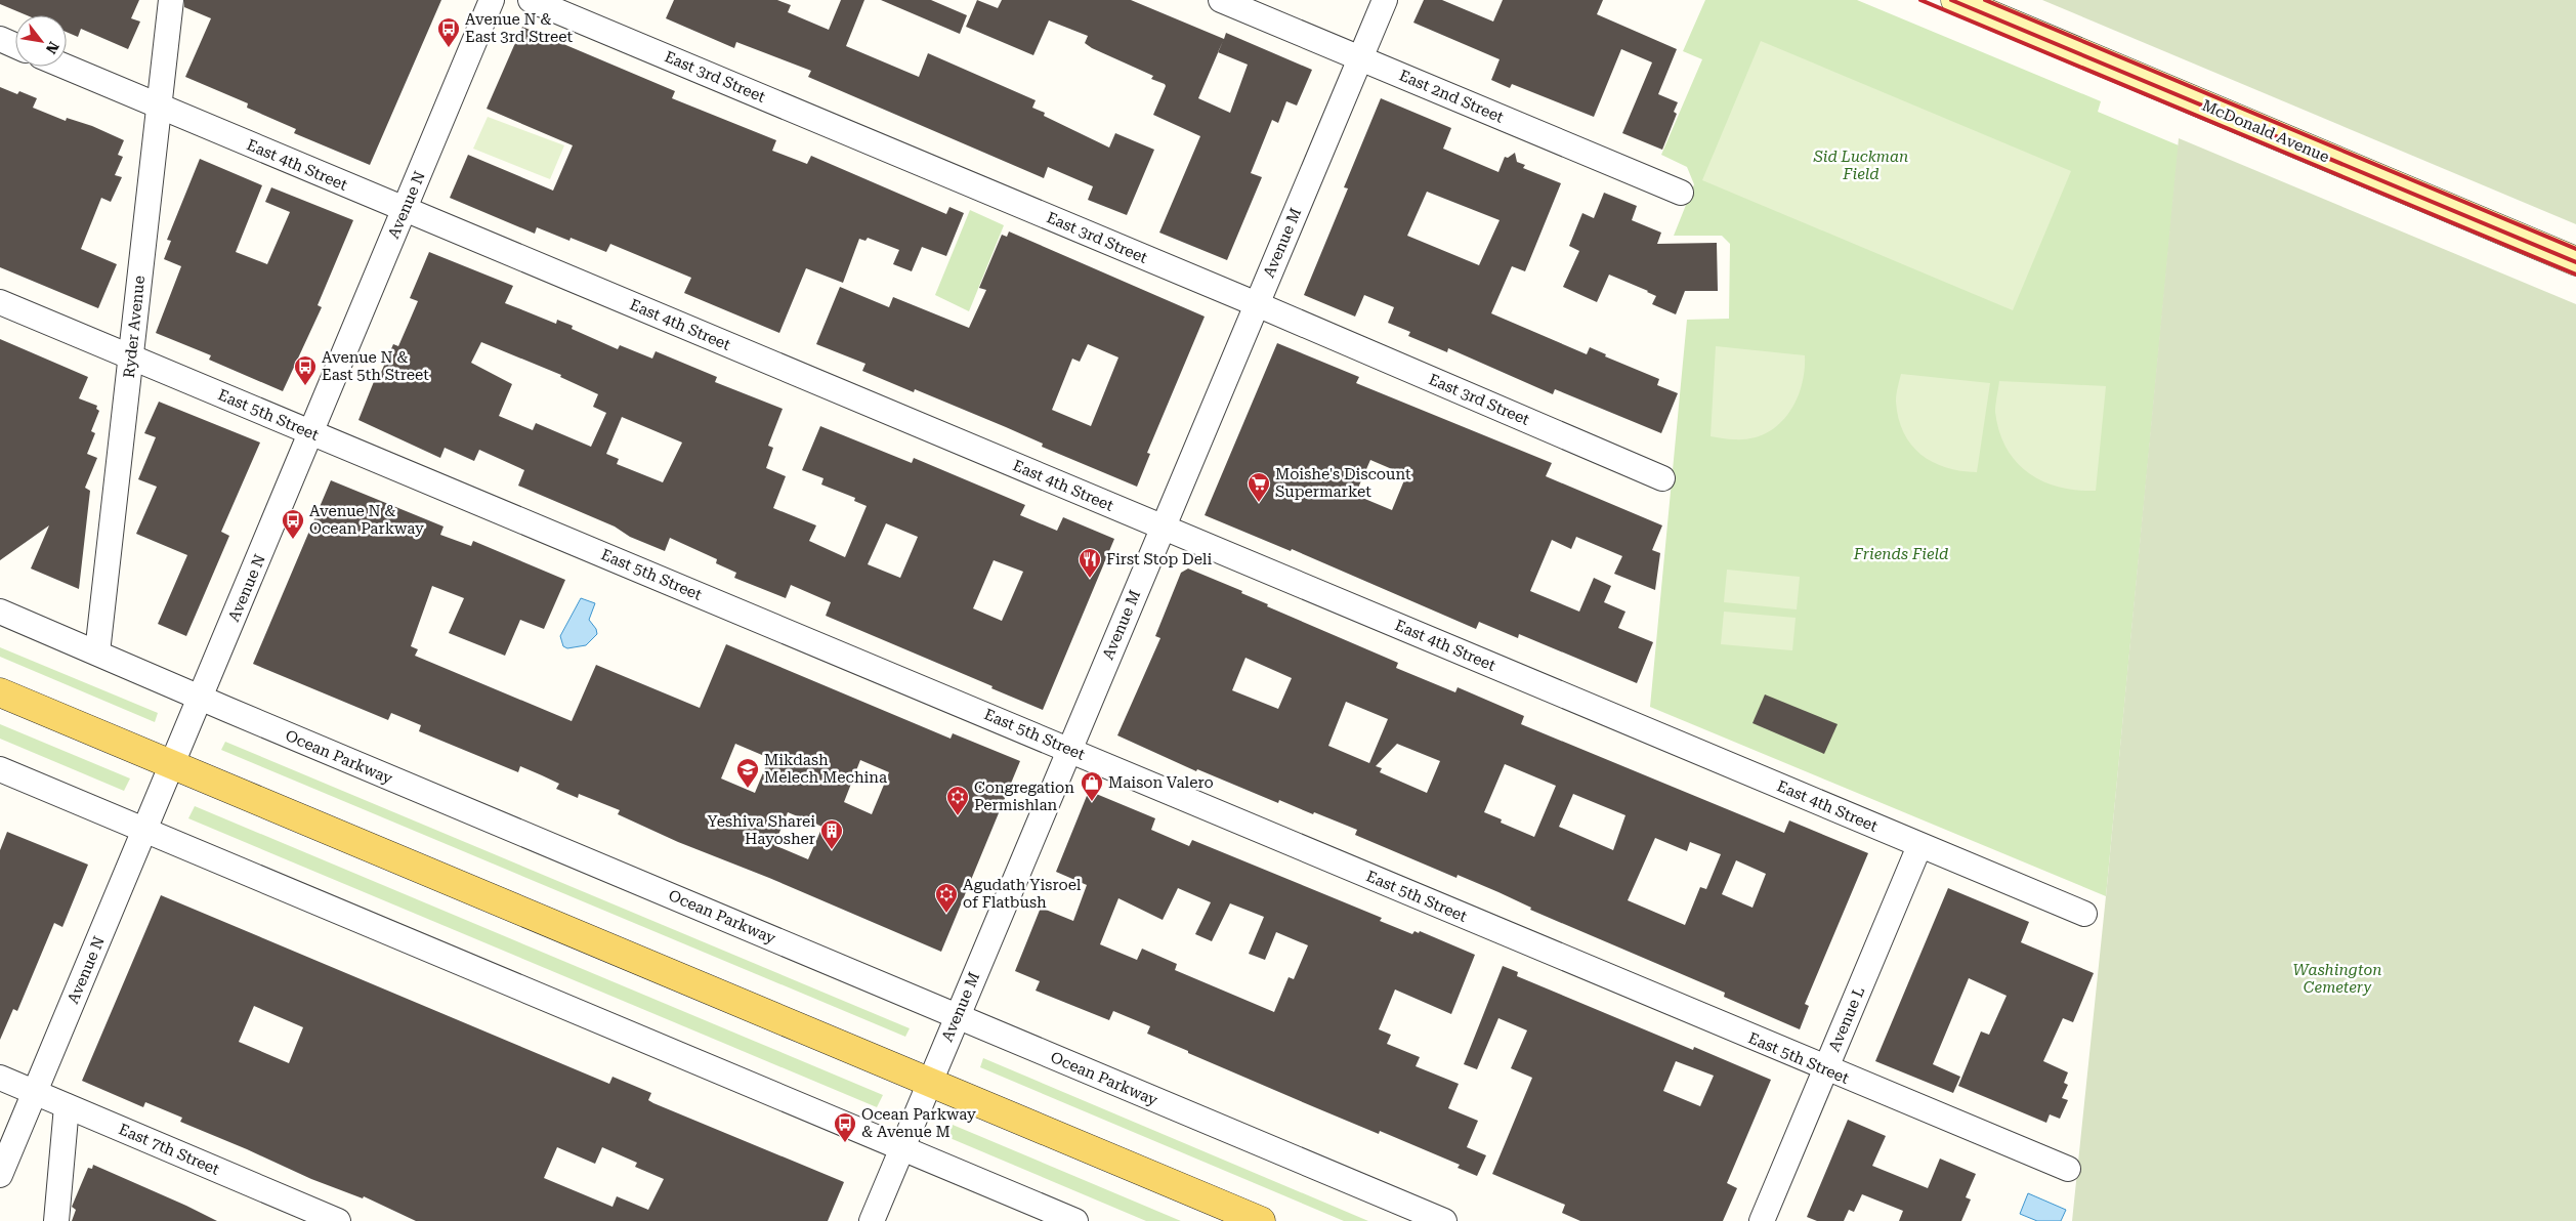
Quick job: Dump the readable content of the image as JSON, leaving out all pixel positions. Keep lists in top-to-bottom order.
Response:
{
  "streets": {
    "main road": ["McDonald Avenue"],
    "street": [
      "East 3rd Street",
      "East 2nd Street",
      "East 4th Street",
      "Avenue N",
      "Avenue M",
      "Ryder Avenue",
      "East 5th Street",
      "Ocean Parkway",
      "Avenue L",
      "East 7th Street"
    ]
  },
  "crossings": [
    ["East 3rd Street", "Avenue M"],
    ["East 2nd Street", "Avenue M"],
    ["East 4th Street", "Avenue N"],
    ["East 4th Street", "Avenue M"],
    ["East 4th Street", "Ryder Avenue"],
    ["East 4th Street", "Avenue L"],
    ["Avenue N", "East 5th Street"],
    ["Avenue N", "Ocean Parkway"],
    ["Avenue N", "East 7th Street"],
    ["Avenue M", "East 5th Street"],
    ["Avenue M", "Ocean Parkway"],
    ["Ryder Avenue", "East 5th Street"],
    ["Ryder Avenue", "Ocean Parkway"],
    ["East 5th Street", "Avenue L"]
  ],
  "parks": ["Sid Luckman Field", "Friends Field", "Washington Cemetery"],
  "places": {
    "bus stop": [
      "Avenue N & East 3rd Street",
      "Avenue N & East 5th Street",
      "Avenue N & Ocean Parkway",
      "Ocean Parkway & Avenue M"
    ],
    "supermarket": ["Moishe's Discount Supermarket"],
    "restaurant": ["First Stop Deli"],
    "school or university": ["Mikdash Melech Mechina"],
    "shop": ["Maison Valero"],
    "synagogue": ["Congregation Permishlan", "Agudath Yisroel of Flatbush"],
    "building": ["Yeshiva Sharei Hayosher"]
  },
  "north": "bottom right"
}
